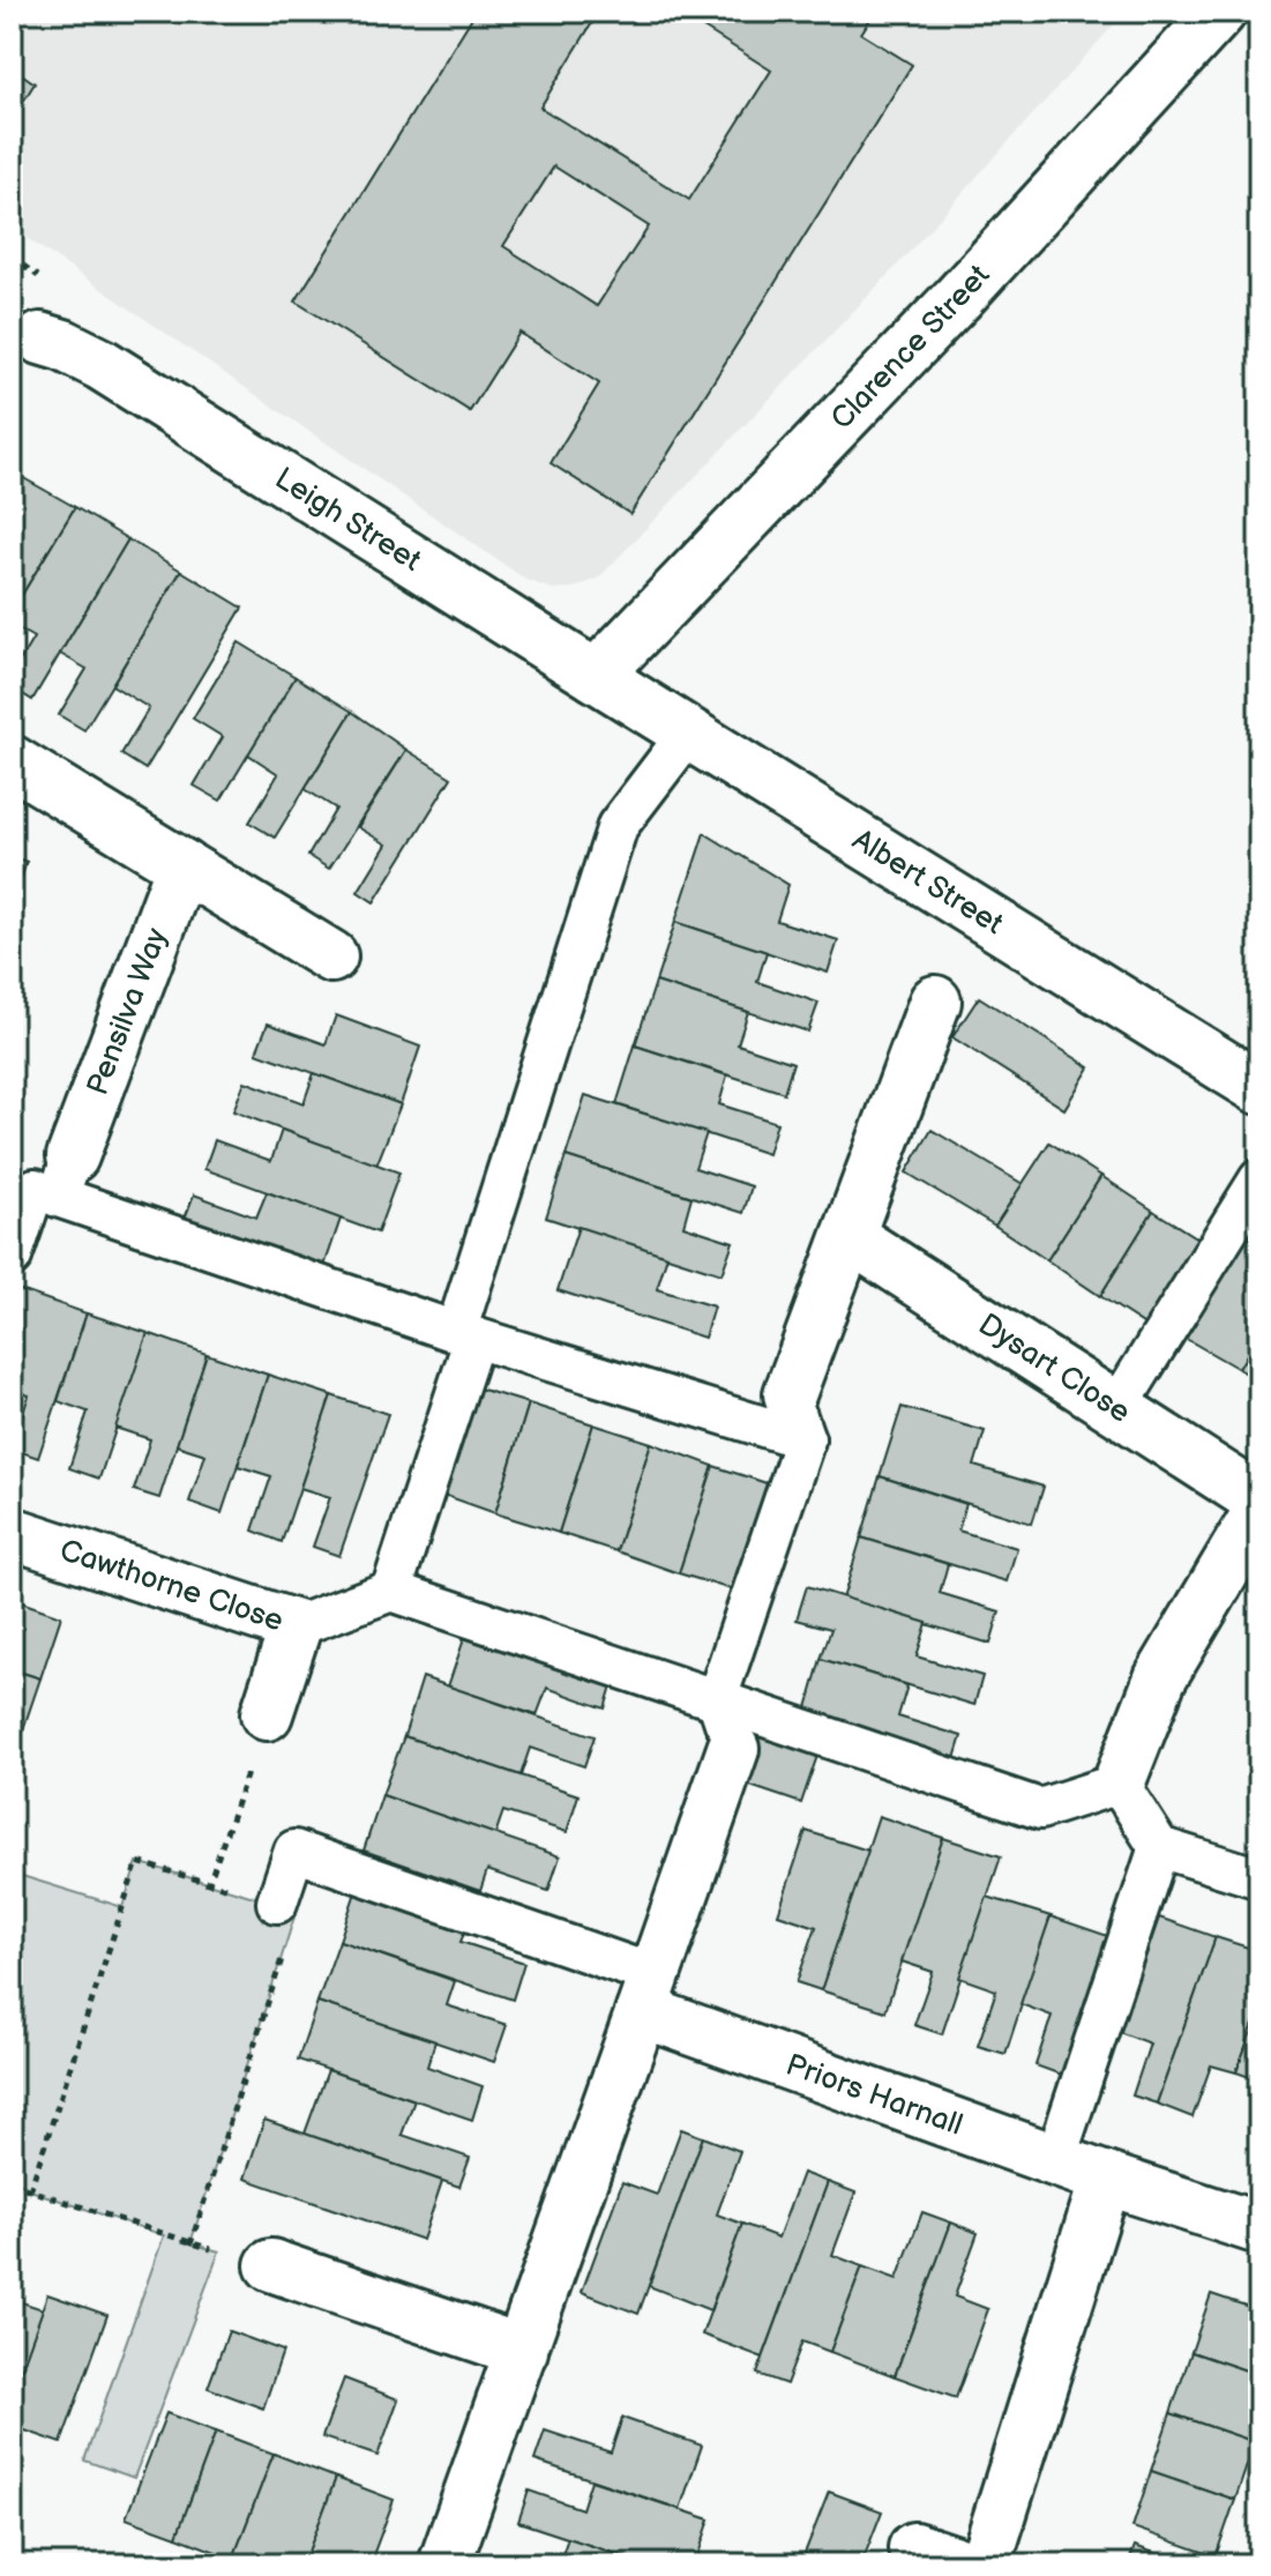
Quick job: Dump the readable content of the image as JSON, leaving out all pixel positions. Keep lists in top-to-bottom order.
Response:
{
  "streets": {
    "street": [
      "Clarence Street",
      "Leigh Street",
      "Albert Street",
      "Pensilva Way",
      "Dysart Close",
      "Cawthorne Close",
      "Priors Harnall"
    ]
  },
  "crossings": [
    ["Clarence Street", "Leigh Street"],
    ["Clarence Street", "Albert Street"],
    ["Leigh Street", "Albert Street"]
  ]
}
